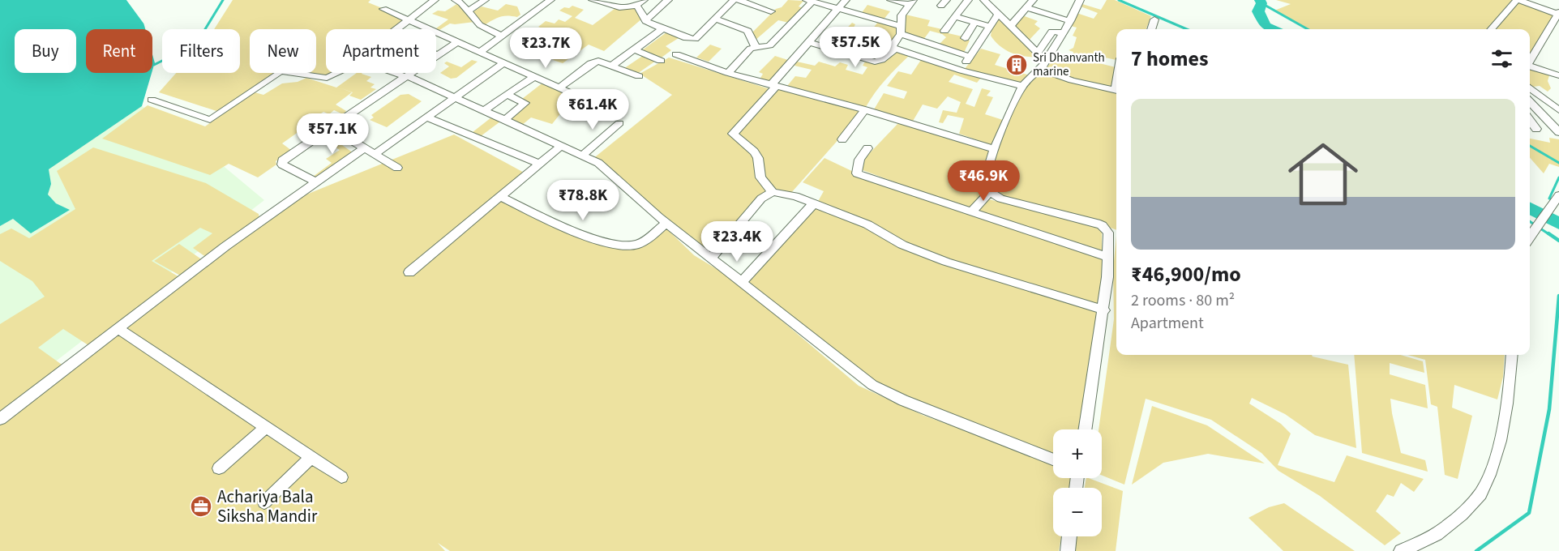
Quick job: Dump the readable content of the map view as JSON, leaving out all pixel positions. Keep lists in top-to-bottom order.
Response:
{
  "places": {
    "building": ["Sri Dhanvanth marine"],
    "office": ["Achariya Bala Siksha Mandir"]
  },
  "page": {
    "price": [
      "₹57.5K",
      "₹23.7K",
      "₹61.4K",
      "₹57.1K",
      "₹46.9K",
      "₹78.8K",
      "₹23.4K"
    ],
    "chip": [
      "Buy",
      "Rent",
      "Filters",
      "New",
      "Apartment"
    ],
    "heading": "7 homes",
    "list": [
      {
        "name": "₹46,900/mo",
        "note": "2 rooms · 80 m² · Apartment"
      }
    ],
    "map_buttons": ["+", "−"]
  }
}
